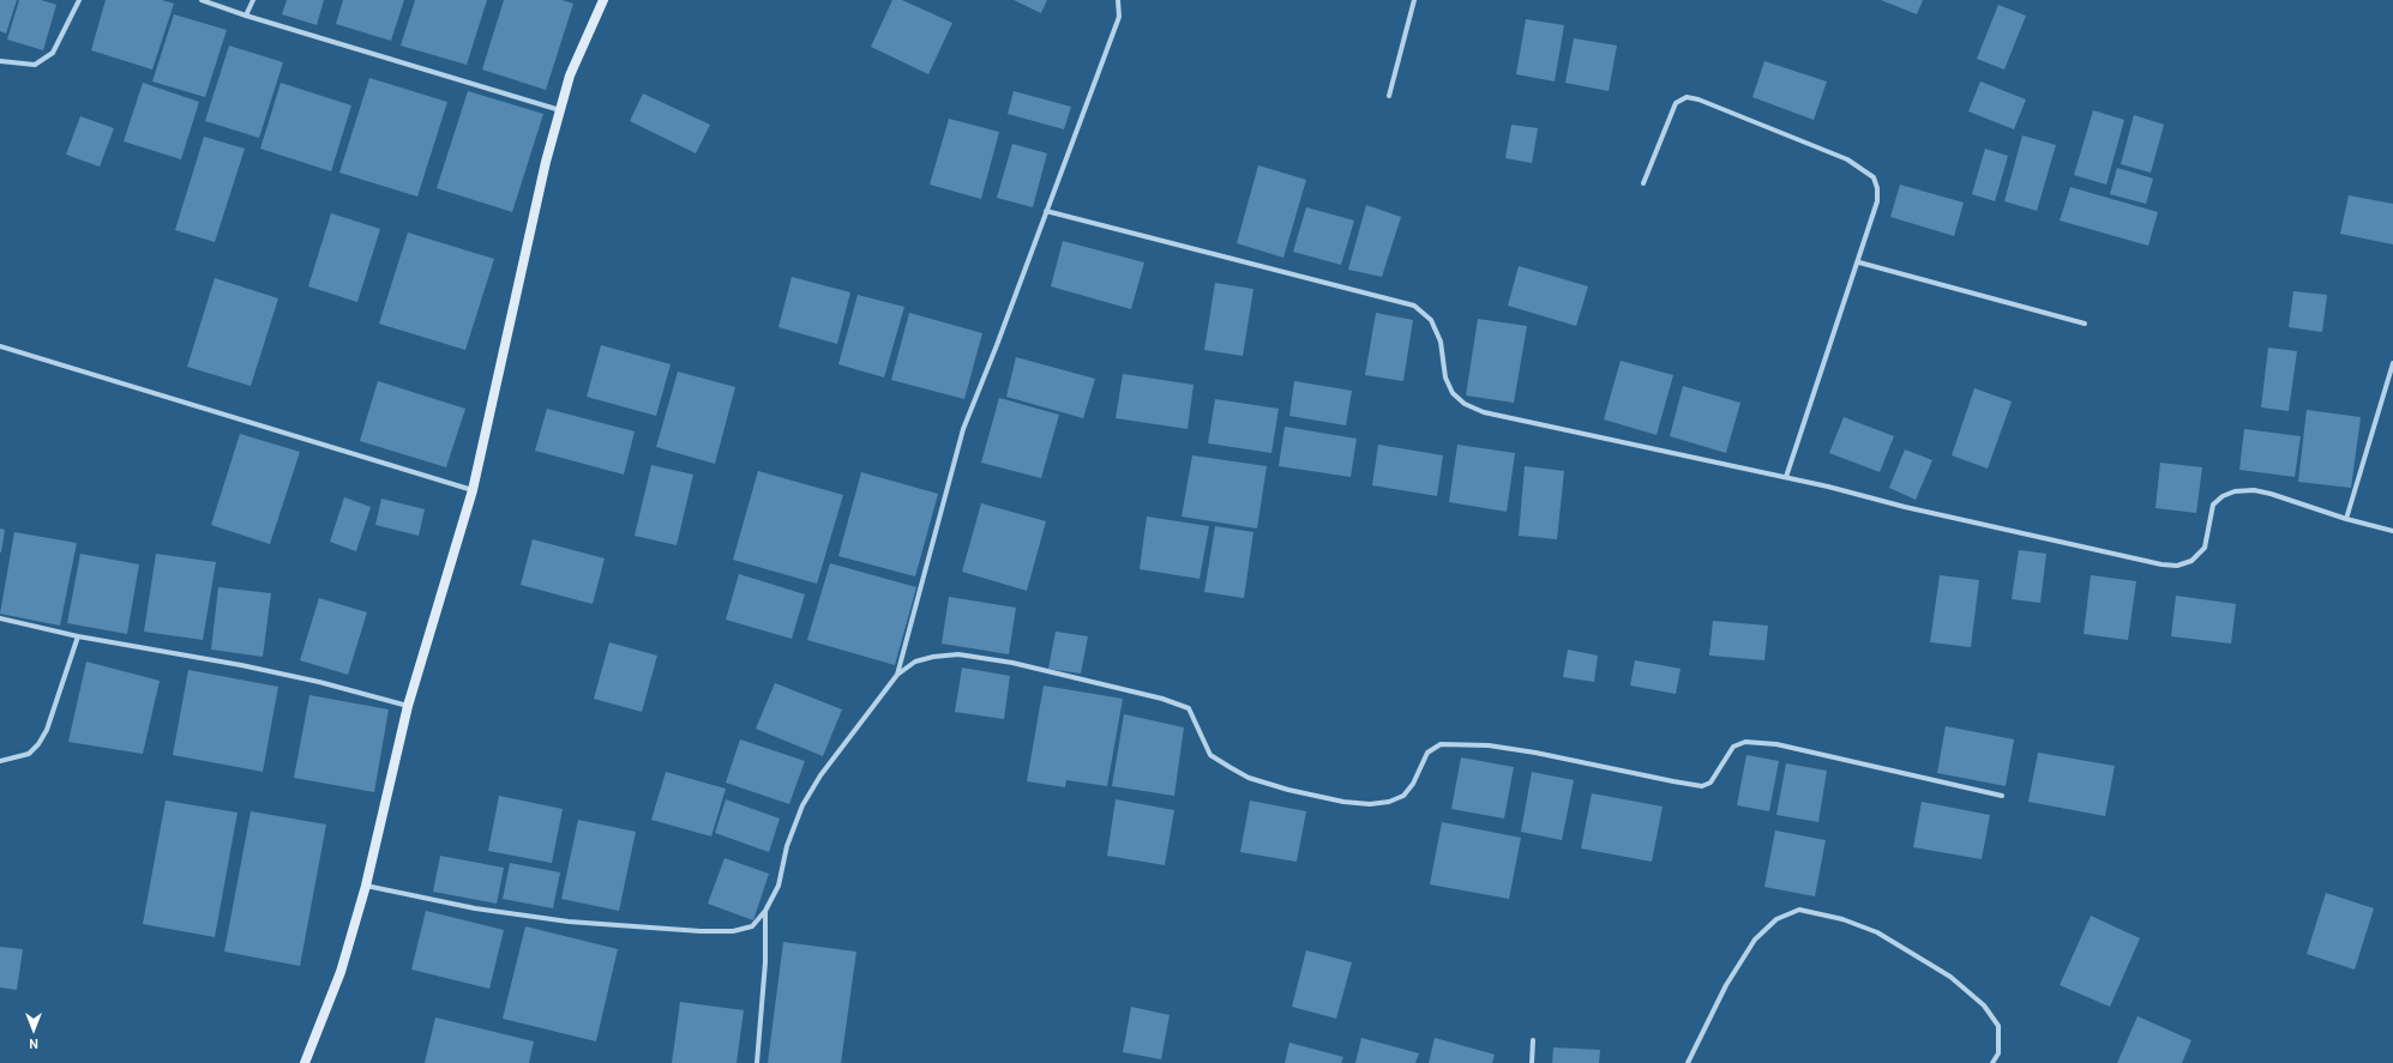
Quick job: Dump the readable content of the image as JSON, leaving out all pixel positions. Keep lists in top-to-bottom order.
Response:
{
  "north": "bottom"
}
